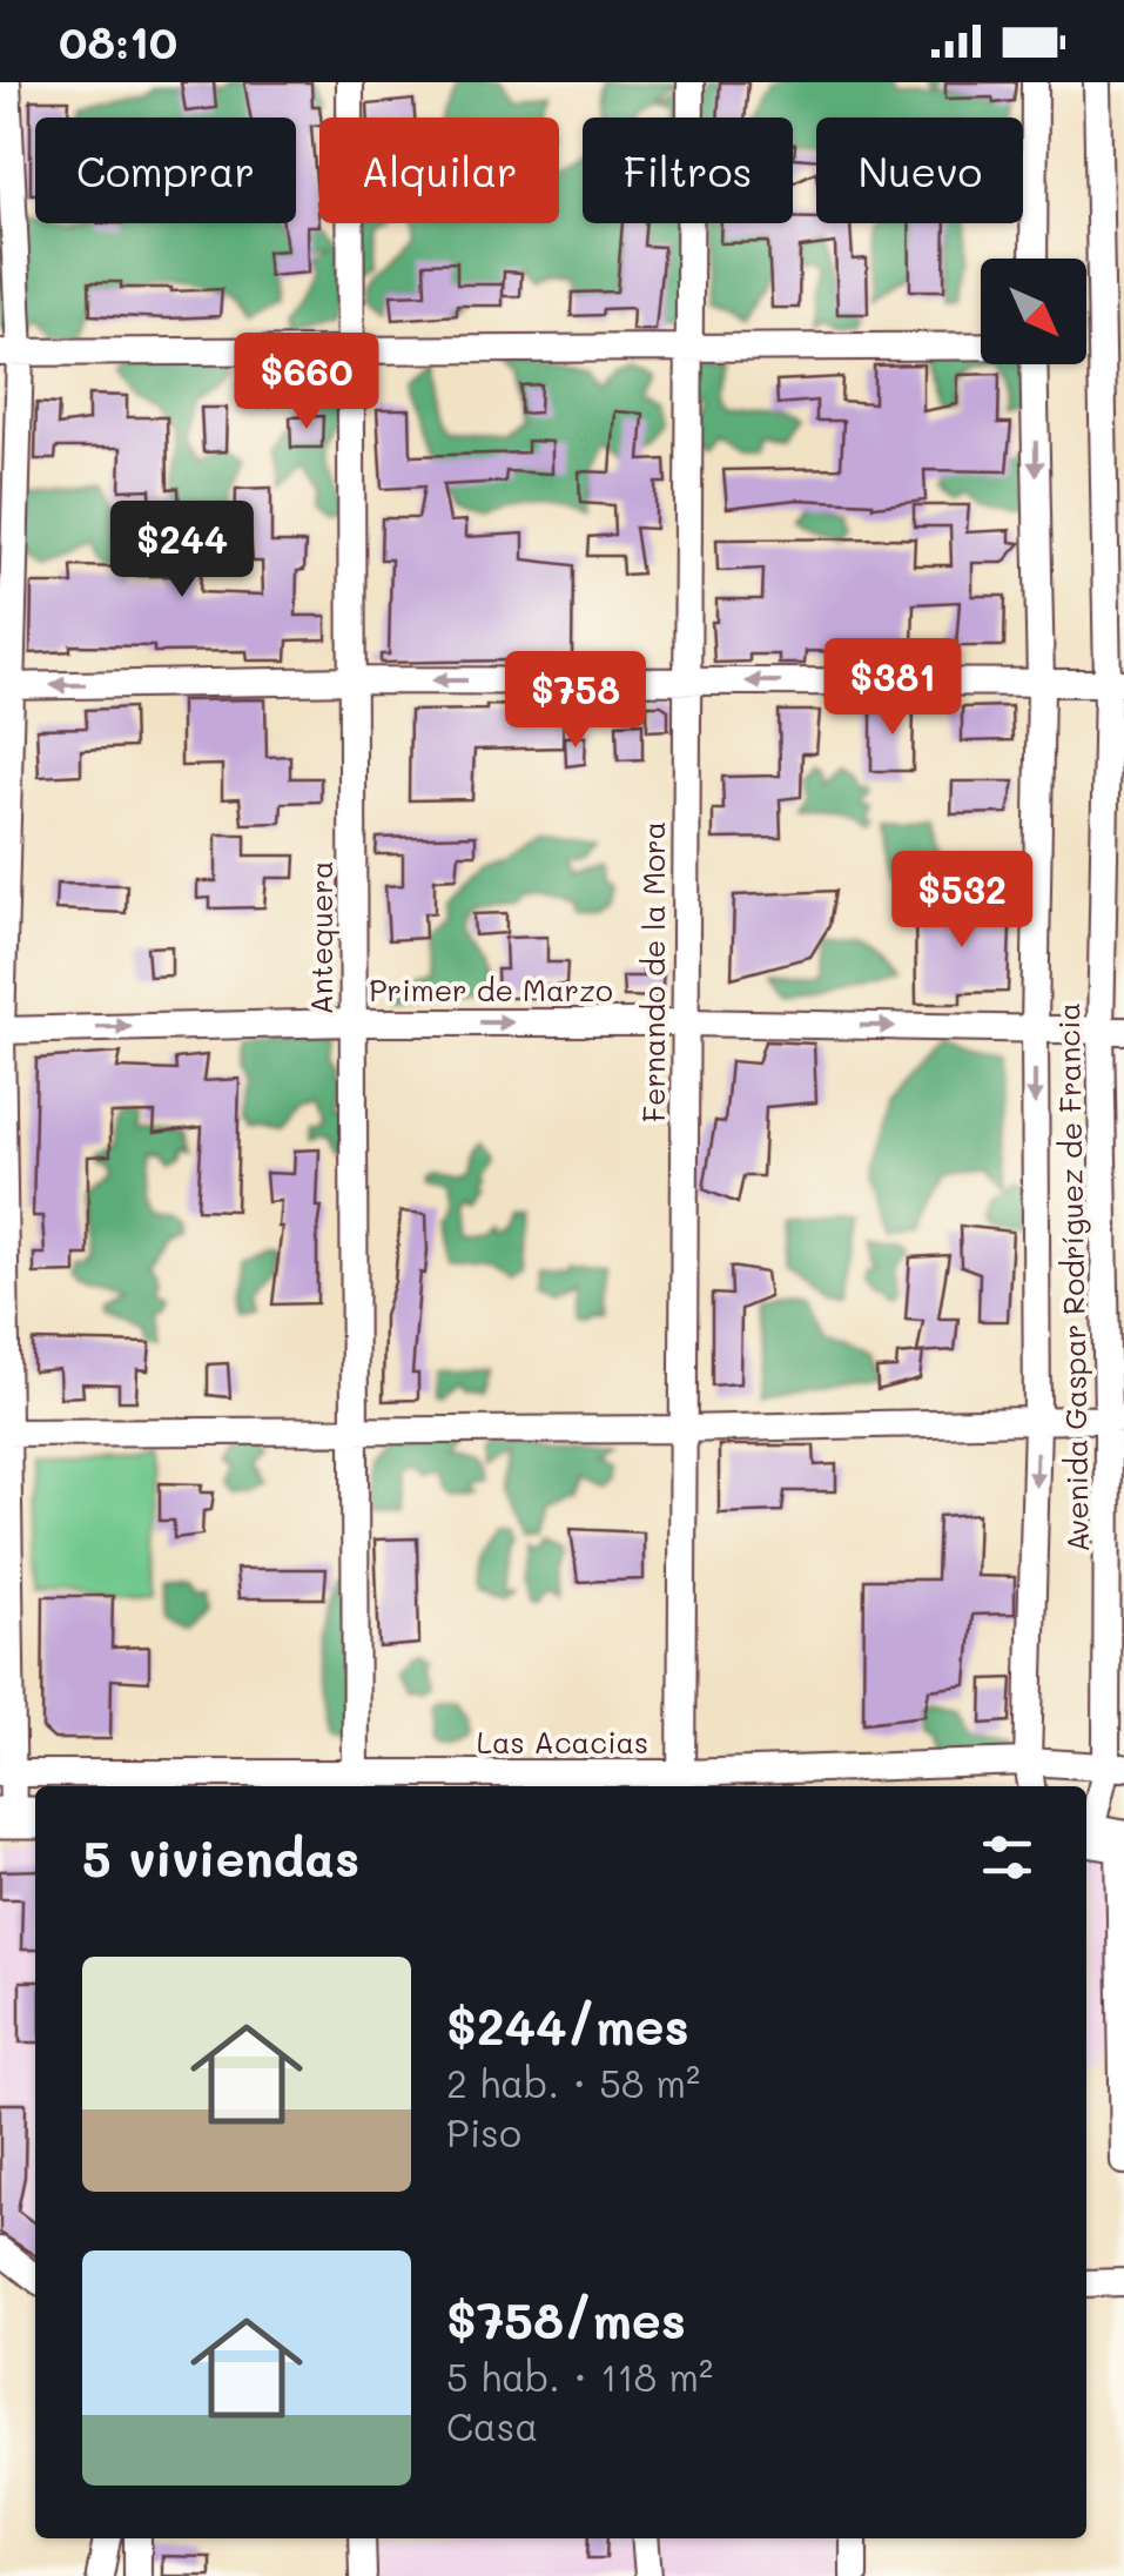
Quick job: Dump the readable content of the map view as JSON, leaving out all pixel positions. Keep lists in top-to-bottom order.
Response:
{
  "streets": {
    "street": [
      "Antequera",
      "Fernando de la Mora",
      "Primer de Marzo",
      "Avenida Gaspar Rodríguez de Francia",
      "Las Acacias"
    ]
  },
  "crossings": [
    ["Antequera", "Primer de Marzo"],
    ["Antequera", "Las Acacias"],
    ["Fernando de la Mora", "Primer de Marzo"],
    ["Fernando de la Mora", "Las Acacias"],
    ["Primer de Marzo", "Avenida Gaspar Rodríguez de Francia"],
    ["Avenida Gaspar Rodríguez de Francia", "Las Acacias"]
  ],
  "one_way": ["Primer de Marzo"],
  "north": "bottom right",
  "page": {
    "status": "08:10",
    "chip": [
      "Comprar",
      "Alquilar",
      "Filtros",
      "Nuevo"
    ],
    "price": [
      "$660",
      "$244",
      "$381",
      "$758",
      "$532"
    ],
    "heading": "5 viviendas",
    "list": [
      {
        "name": "$244/mes",
        "note": "2 hab. · 58 m² · Piso"
      },
      {
        "name": "$758/mes",
        "note": "5 hab. · 118 m² · Casa"
      }
    ]
  }
}
